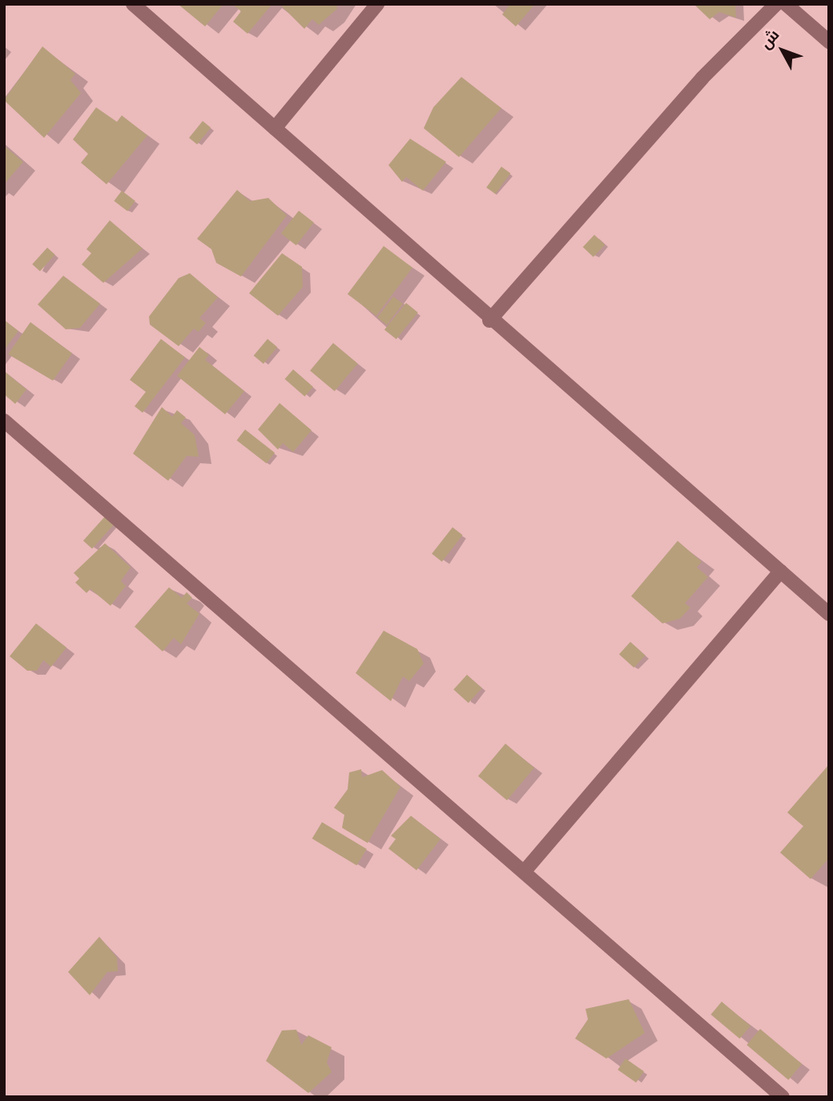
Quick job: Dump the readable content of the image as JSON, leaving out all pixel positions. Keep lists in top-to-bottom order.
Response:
{
  "north": "top left"
}
